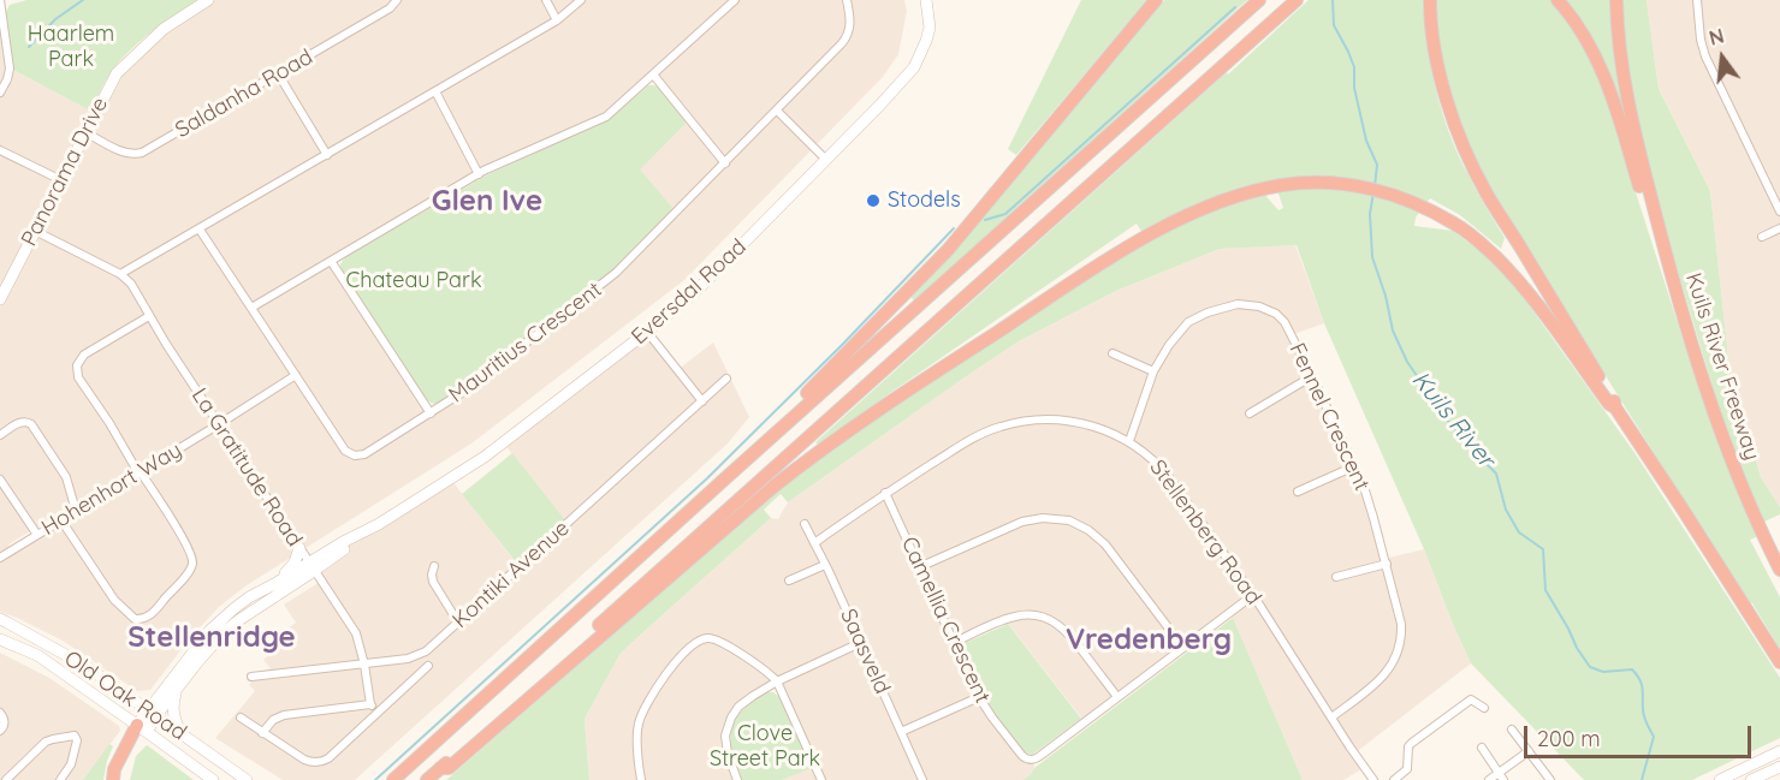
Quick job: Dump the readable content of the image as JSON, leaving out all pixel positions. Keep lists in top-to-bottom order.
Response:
{
  "streets": {
    "highway": ["Kuils River Freeway"],
    "main road": ["Panorama Drive", "Eversdal Road", "Old Oak Road"],
    "street": [
      "Saldanha Road",
      "Mauritius Crescent",
      "Fennel Crescent",
      "La Gratitude Road",
      "Hohenhort Way",
      "Stellenberg Road",
      "Kontiki Avenue",
      "Camellia Crescent",
      "Saasveld"
    ]
  },
  "crossings": [
    ["Saldanha Road", "Panorama Drive"],
    ["Eversdal Road", "La Gratitude Road"],
    ["Eversdal Road", "Old Oak Road"],
    ["Mauritius Crescent", "Hohenhort Way"],
    ["Fennel Crescent", "Stellenberg Road"],
    ["La Gratitude Road", "Hohenhort Way"],
    ["La Gratitude Road", "Kontiki Avenue"],
    ["Stellenberg Road", "Camellia Crescent"],
    ["Stellenberg Road", "Saasveld"]
  ],
  "districts": ["Glen Ive", "Stellenridge", "Vredenberg"],
  "water": ["Kuils River"],
  "parks": ["Haarlem Park", "Chateau Park", "Clove Street Park"],
  "places": ["Stodels"],
  "scale_bar": "200 m",
  "north": "top"
}
